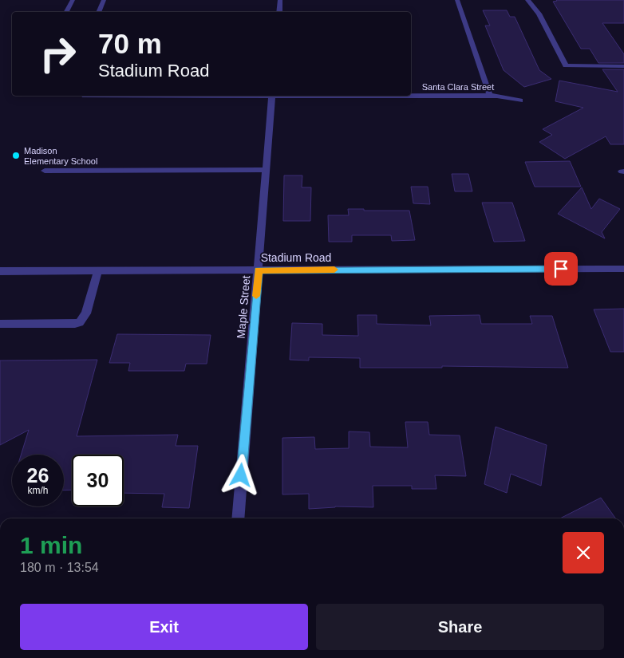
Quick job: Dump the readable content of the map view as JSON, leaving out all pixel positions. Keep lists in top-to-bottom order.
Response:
{
  "streets": {
    "street": ["Santa Clara Street", "Stadium Road", "Maple Street"]
  },
  "crossings": [
    ["Stadium Road", "Maple Street"]
  ],
  "places": ["Madison Elementary School"],
  "page": {
    "turn": ["70 m", "Stadium Road"],
    "speed": "26 km/h",
    "limit": "30",
    "heading": ["1 min", "180 m · 13:54"],
    "buttons": ["Exit", "Share"]
  }
}
